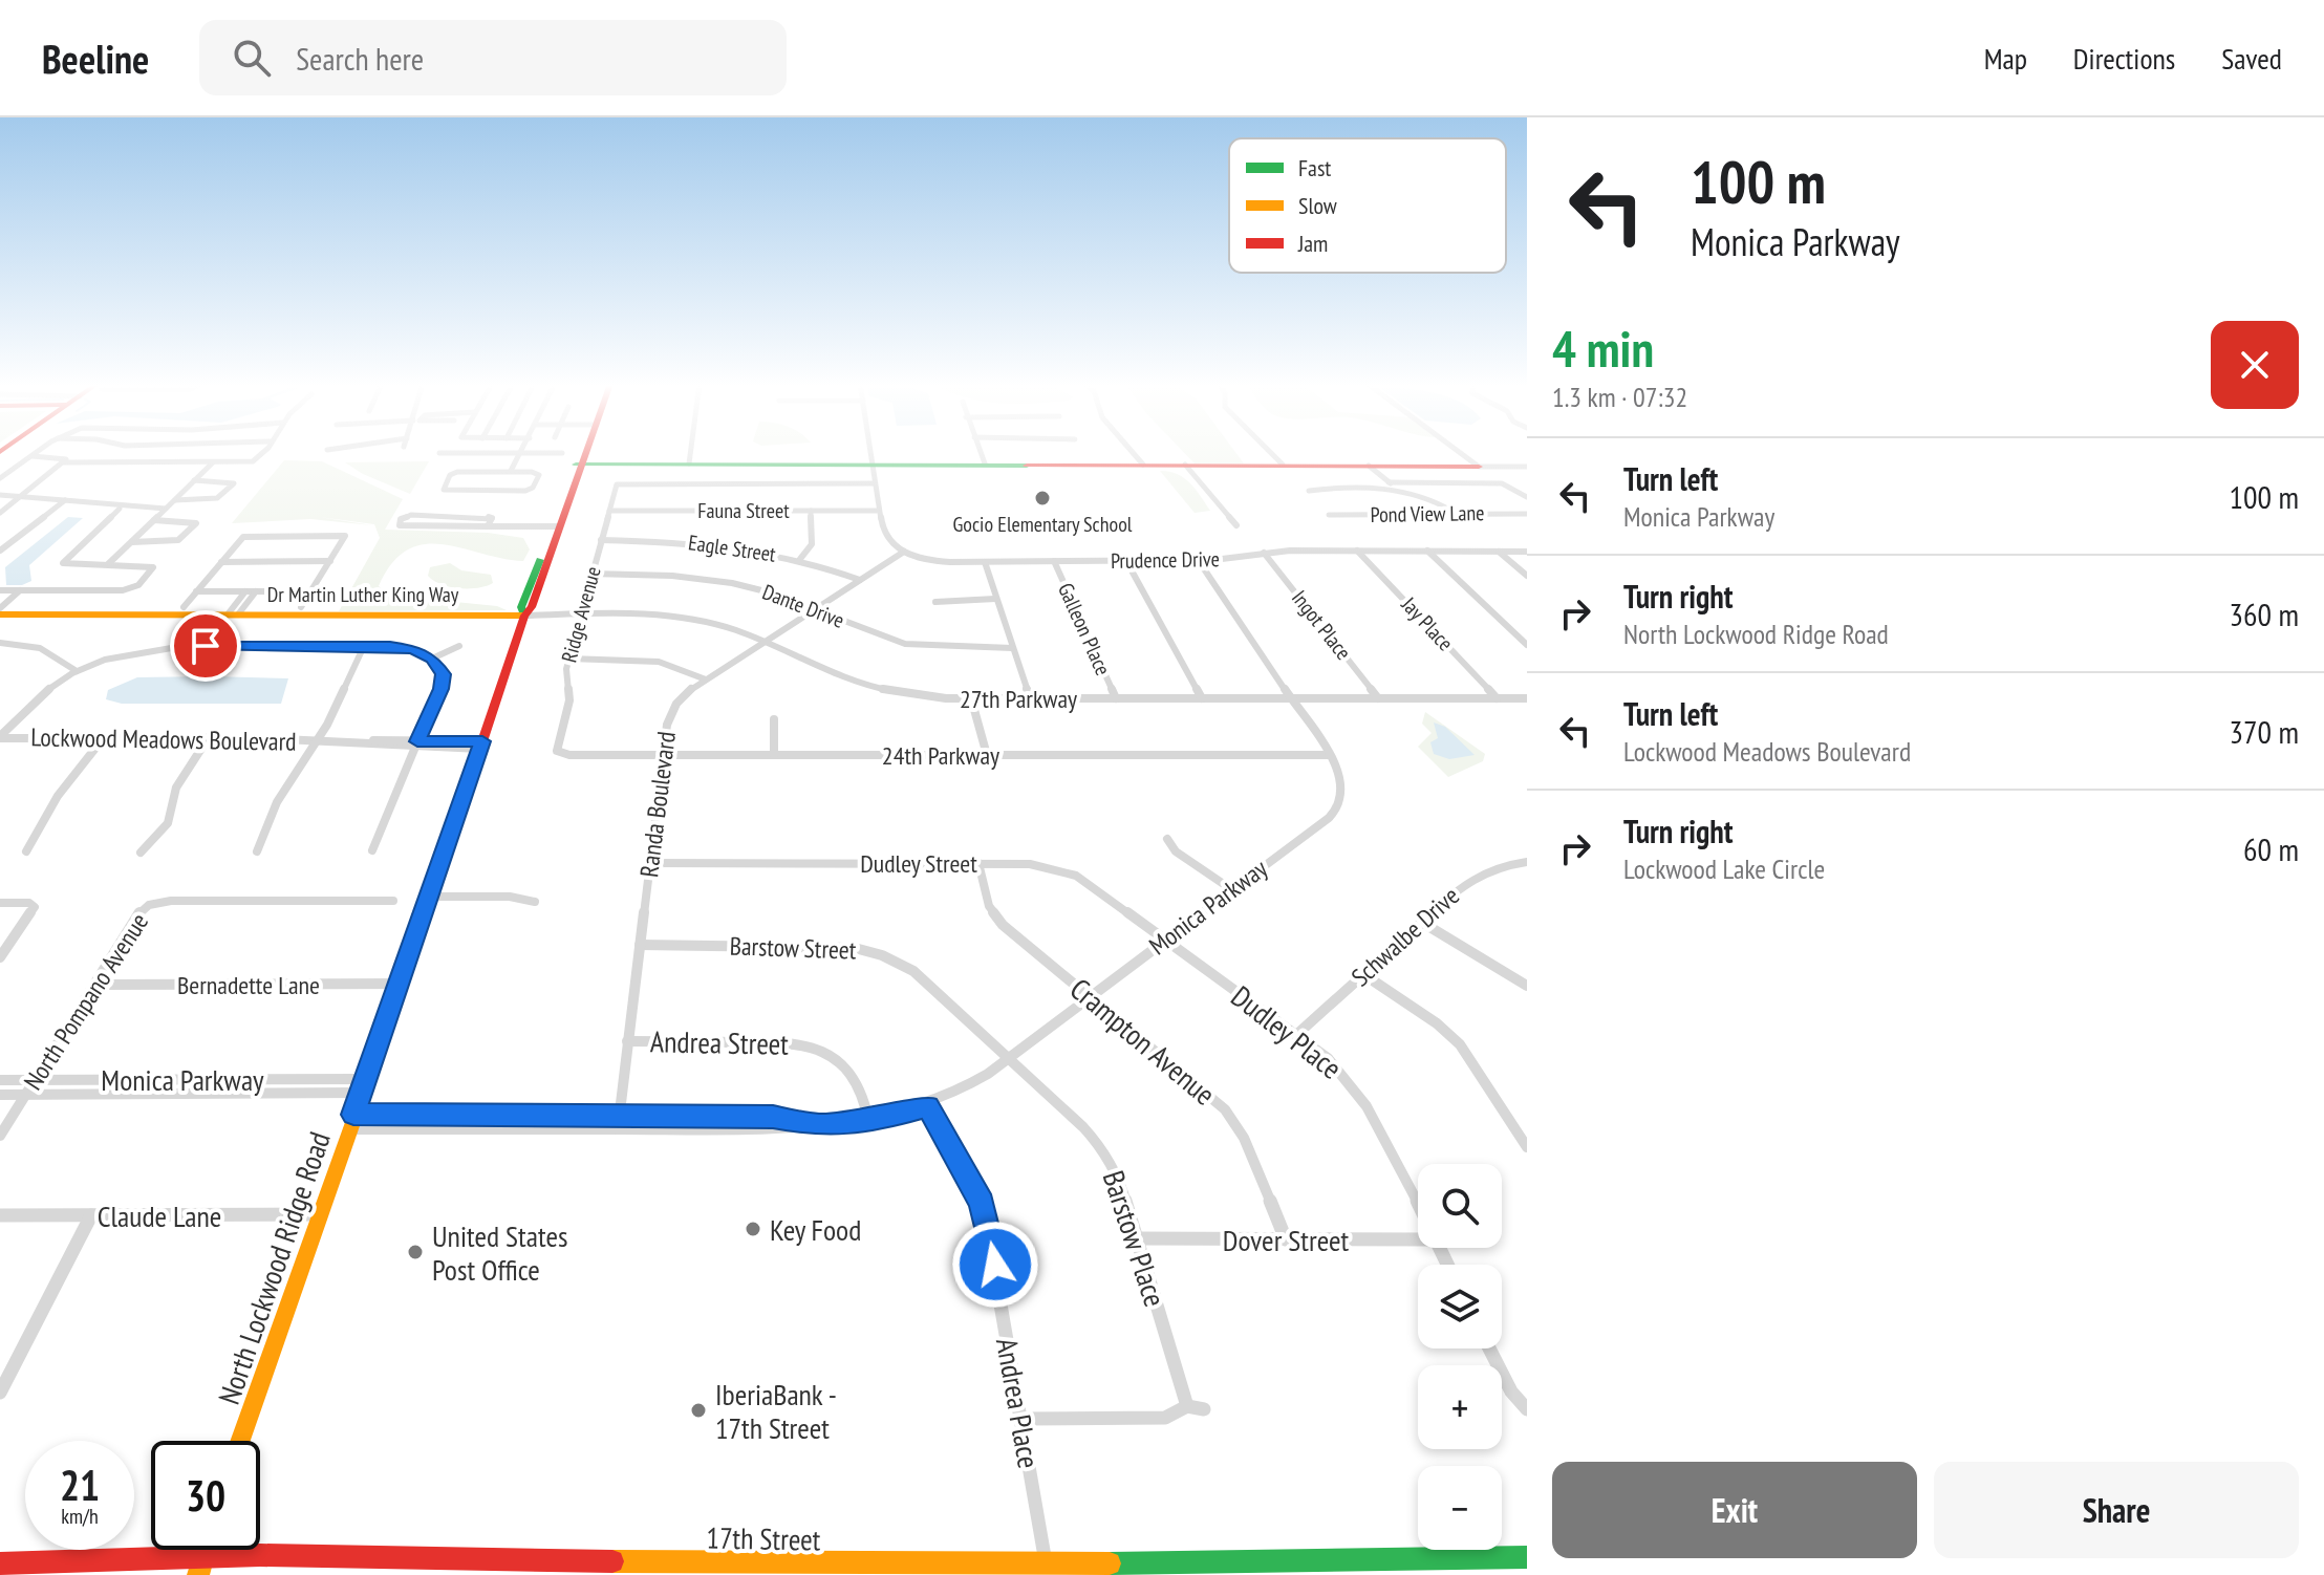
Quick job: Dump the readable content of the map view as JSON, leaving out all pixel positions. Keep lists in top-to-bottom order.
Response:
{
  "streets": {
    "main road": ["Dr Martin Luther King Way", "North Lockwood Ridge Road", "17th Street"],
    "street": [
      "Fauna Street",
      "Pond View Lane",
      "Eagle Street",
      "Prudence Drive",
      "Dante Drive",
      "Ridge Avenue",
      "Jay Place",
      "Ingot Place",
      "Galleon Place",
      "27th Parkway",
      "Lockwood Meadows Boulevard",
      "24th Parkway",
      "Randa Boulevard",
      "Dudley Street",
      "Monica Parkway",
      "Schwalbe Drive",
      "Barstow Street",
      "Bernadette Lane",
      "North Pompano Avenue",
      "Dudley Place",
      "Crampton Avenue",
      "Andrea Street",
      "Claude Lane",
      "Barstow Place",
      "Dover Street",
      "Andrea Place"
    ]
  },
  "crossings": [
    ["Fauna Street", "Ridge Avenue"],
    ["Eagle Street", "Ridge Avenue"],
    ["Eagle Street", "Randa Boulevard"],
    ["Prudence Drive", "Jay Place"],
    ["Prudence Drive", "Ingot Place"],
    ["Prudence Drive", "Galleon Place"],
    ["Prudence Drive", "Randa Boulevard"],
    ["Prudence Drive", "Monica Parkway"],
    ["Dr Martin Luther King Way", "27th Parkway"],
    ["Dr Martin Luther King Way", "North Lockwood Ridge Road"],
    ["Dante Drive", "Ridge Avenue"],
    ["Dante Drive", "Randa Boulevard"],
    ["Ridge Avenue", "27th Parkway"],
    ["Ridge Avenue", "24th Parkway"],
    ["Jay Place", "27th Parkway"],
    ["Ingot Place", "27th Parkway"],
    ["Galleon Place", "27th Parkway"],
    ["27th Parkway", "Randa Boulevard"],
    ["27th Parkway", "Monica Parkway"],
    ["27th Parkway", "North Lockwood Ridge Road"],
    ["Lockwood Meadows Boulevard", "North Lockwood Ridge Road"],
    ["24th Parkway", "Randa Boulevard"],
    ["24th Parkway", "Monica Parkway"],
    ["Randa Boulevard", "Dudley Street"],
    ["Randa Boulevard", "Monica Parkway"],
    ["Randa Boulevard", "Barstow Street"],
    ["Randa Boulevard", "Andrea Street"],
    ["Dudley Street", "Monica Parkway"],
    ["Dudley Street", "Dudley Place"],
    ["Dudley Street", "Crampton Avenue"],
    ["Monica Parkway", "Barstow Street"],
    ["Monica Parkway", "North Pompano Avenue"],
    ["Monica Parkway", "Dudley Place"],
    ["Monica Parkway", "Crampton Avenue"],
    ["Monica Parkway", "Andrea Street"],
    ["Monica Parkway", "Barstow Place"],
    ["Monica Parkway", "North Lockwood Ridge Road"],
    ["Monica Parkway", "Andrea Place"],
    ["Schwalbe Drive", "Dudley Place"],
    ["Barstow Street", "Barstow Place"],
    ["Bernadette Lane", "North Pompano Avenue"],
    ["Bernadette Lane", "North Lockwood Ridge Road"],
    ["Crampton Avenue", "Dover Street"],
    ["Claude Lane", "North Lockwood Ridge Road"],
    ["Barstow Place", "Dover Street"],
    ["Andrea Place", "17th Street"]
  ],
  "places": [
    "Gocio Elementary School",
    "Key Food",
    "United States Post Office",
    "IberiaBank - 17th Street"
  ],
  "legend": ["Fast", "Slow", "Jam"],
  "page": {
    "header": "Beeline",
    "search": "Search here",
    "nav": ["Map", "Directions", "Saved"],
    "turn": ["100 m", "Monica Parkway"],
    "heading": ["4 min", "1.3 km · 07:32"],
    "list": [
      {
        "name": "Turn left",
        "note": "Monica Parkway",
        "value": "100 m"
      },
      {
        "name": "Turn right",
        "note": "North Lockwood Ridge Road",
        "value": "360 m"
      },
      {
        "name": "Turn left",
        "note": "Lockwood Meadows Boulevard",
        "value": "370 m"
      },
      {
        "name": "Turn right",
        "note": "Lockwood Lake Circle",
        "value": "60 m"
      }
    ],
    "map_buttons": ["+", "−"],
    "speed": "21 km/h",
    "limit": "30",
    "buttons": ["Exit", "Share"]
  }
}
